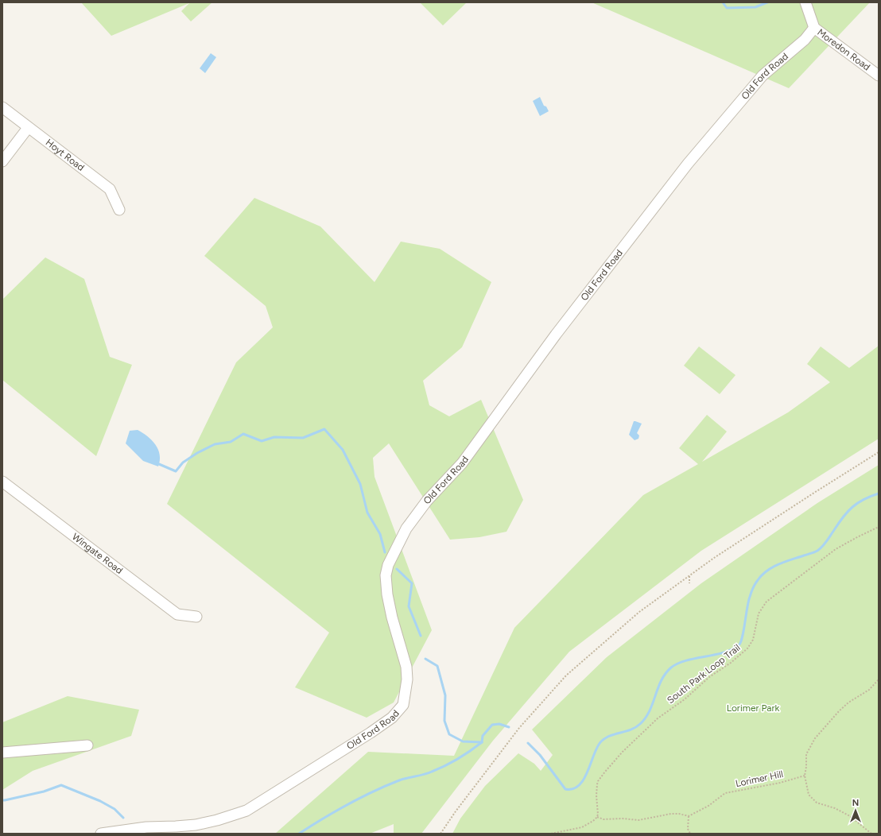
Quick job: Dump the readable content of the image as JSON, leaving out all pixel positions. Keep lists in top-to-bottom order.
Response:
{
  "streets": {
    "street": [
      "Moredon Road",
      "Old Ford Road",
      "Hoyt Road",
      "Wingate Road"
    ],
    "path": ["South Park Loop Trail", "Lorimer Hill"]
  },
  "crossings": [
    ["Moredon Road", "Old Ford Road"]
  ],
  "parks": ["Lorimer Park"],
  "north": "top"
}
